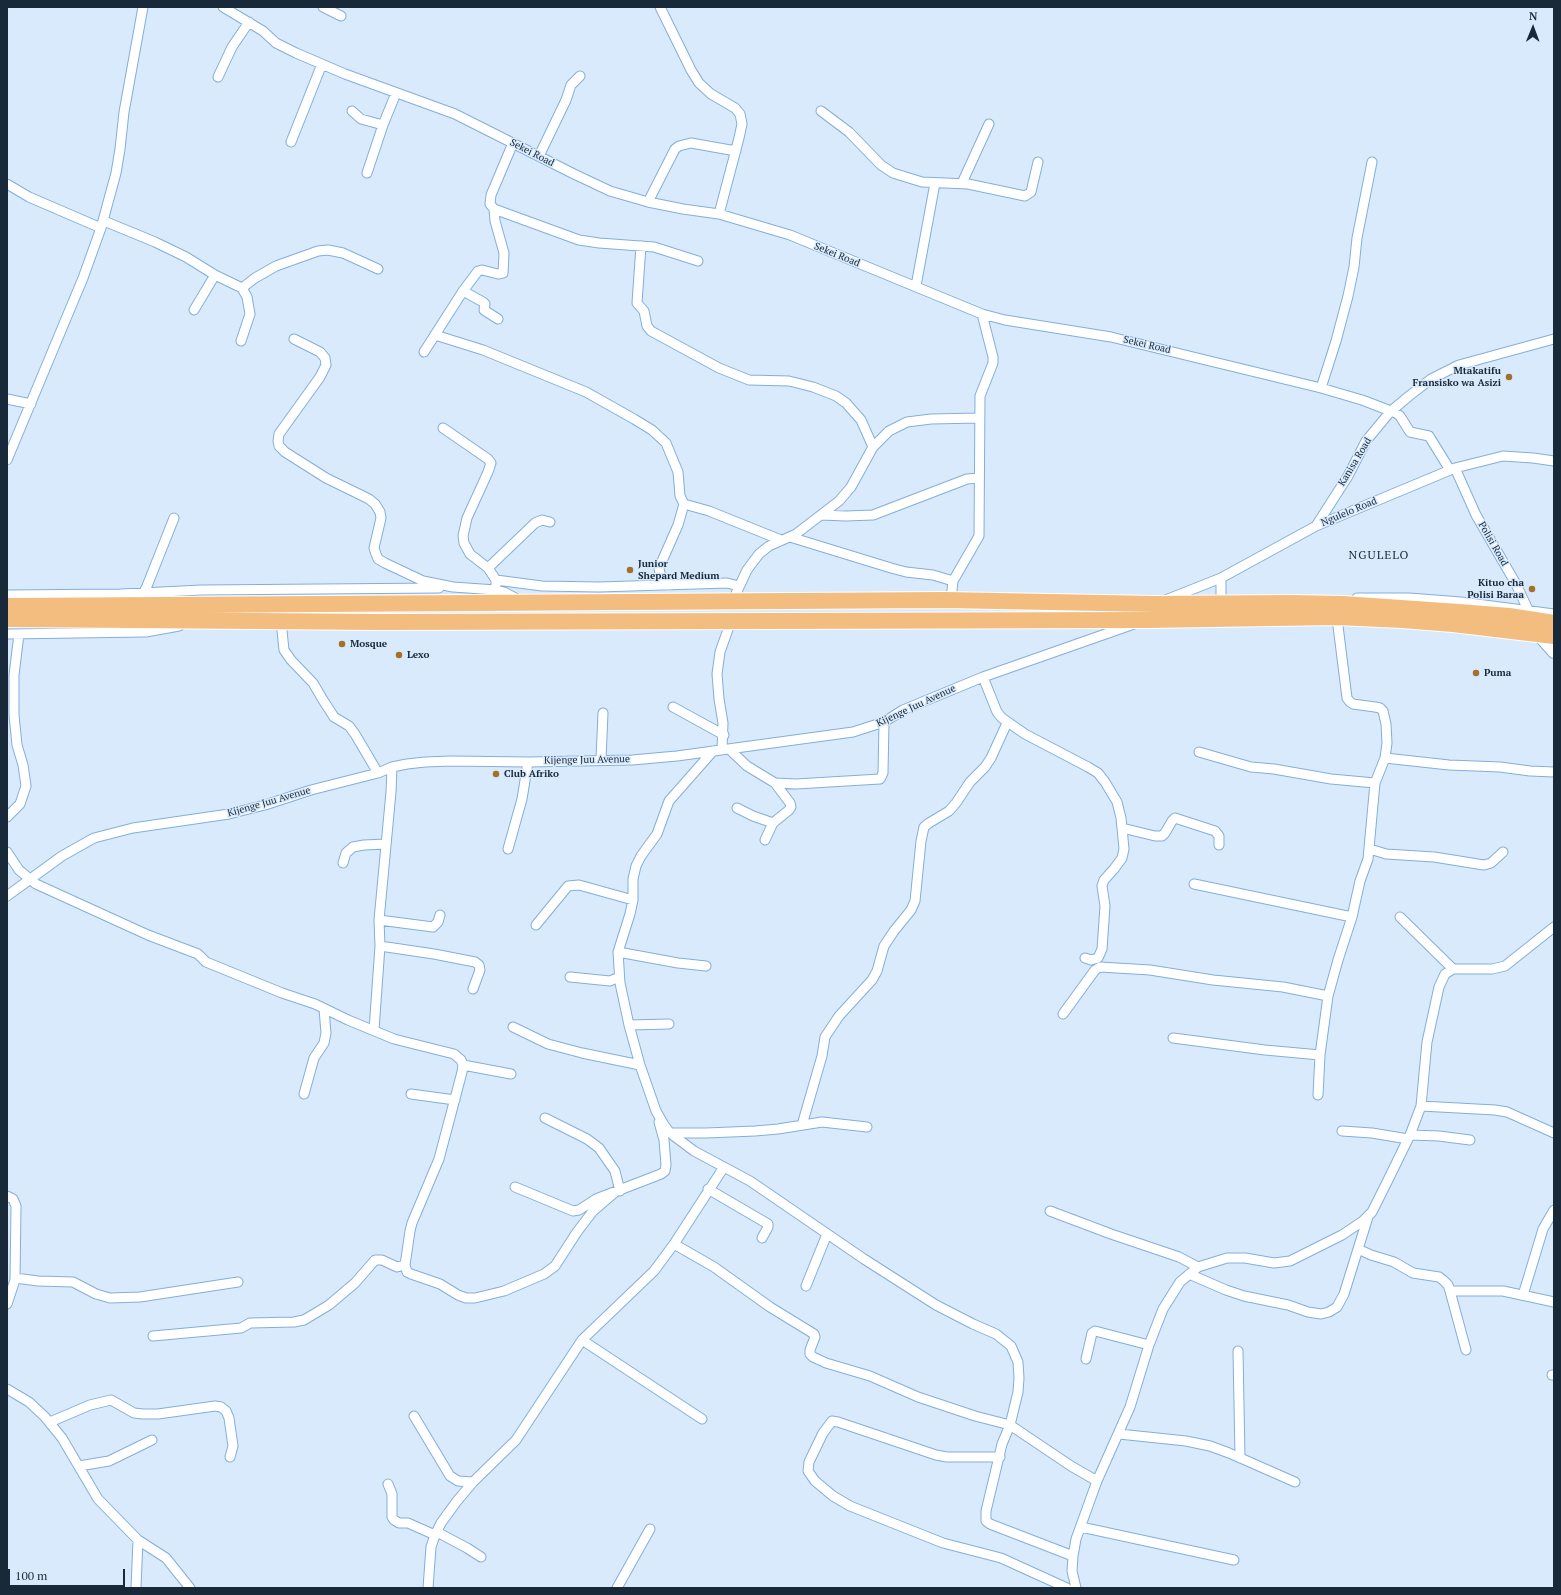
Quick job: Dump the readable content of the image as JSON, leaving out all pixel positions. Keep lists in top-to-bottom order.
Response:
{
  "streets": {
    "street": [
      "Sekei Road",
      "Kanisa Road",
      "Ngulelo Road",
      "Polisi Road",
      "Kijenge Juu Avenue"
    ]
  },
  "crossings": [
    ["Sekei Road", "Kanisa Road"],
    ["Sekei Road", "Ngulelo Road"],
    ["Sekei Road", "Polisi Road"],
    ["Kanisa Road", "Ngulelo Road"],
    ["Ngulelo Road", "Polisi Road"]
  ],
  "districts": ["NGULELO"],
  "places": [
    "Mtakatifu Fransisko wa Asizi",
    "Junior Shepard Medium",
    "Kituo cha Polisi Baraa",
    "Mosque",
    "Lexo",
    "Puma",
    "Club Afriko"
  ],
  "scale_bar": "100 m",
  "north": "top"
}
